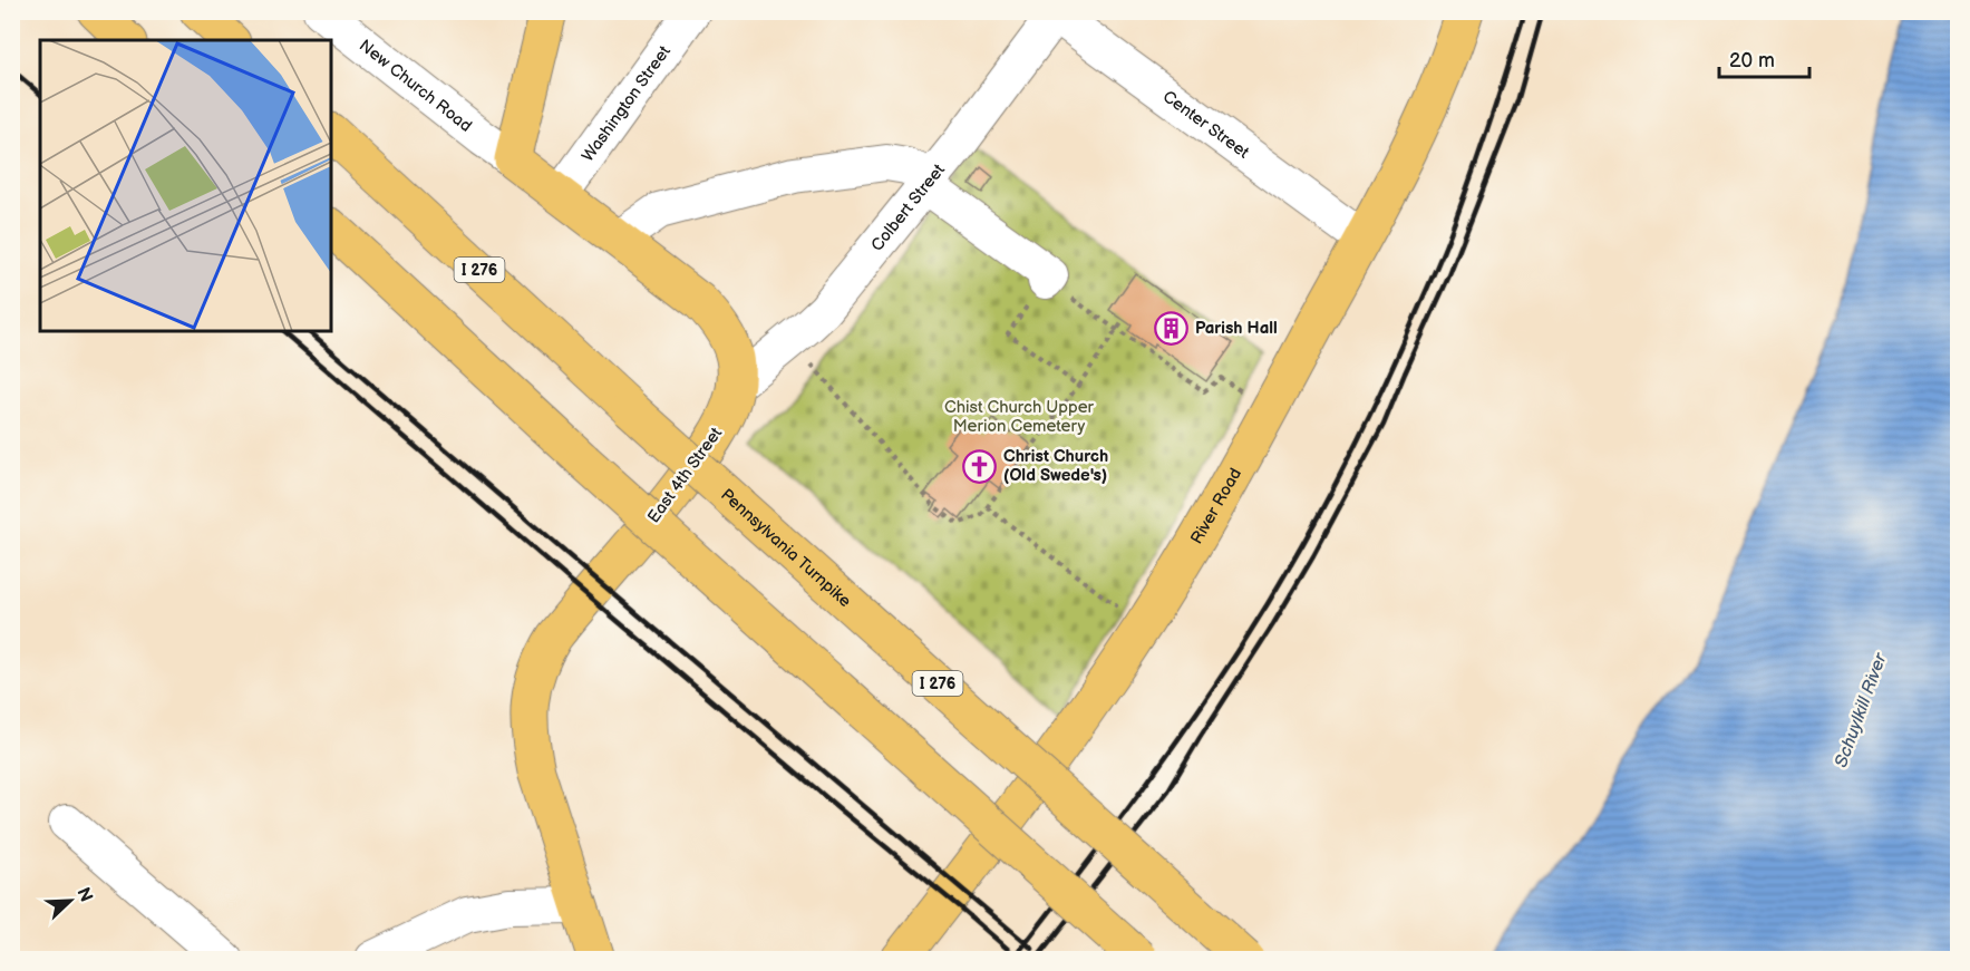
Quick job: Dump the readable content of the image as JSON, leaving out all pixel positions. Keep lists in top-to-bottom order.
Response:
{
  "streets": {
    "main road": [
      "I 276",
      "East 4th Street",
      "River Road",
      "Pennsylvania Turnpike"
    ],
    "street": [
      "New Church Road",
      "Washington Street",
      "Center Street",
      "Colbert Street"
    ]
  },
  "crossings": [
    ["New Church Road", "East 4th Street"],
    ["Washington Street", "East 4th Street"],
    ["Center Street", "Colbert Street"],
    ["Center Street", "River Road"],
    ["Colbert Street", "East 4th Street"]
  ],
  "water": ["Schuylkill River"],
  "parks": ["Chist Church Upper Merion Cemetery"],
  "places": {
    "building": ["Parish Hall"],
    "church": ["Christ Church (Old Swede's)"]
  },
  "scale_bar": "20 m",
  "north": "top right"
}
